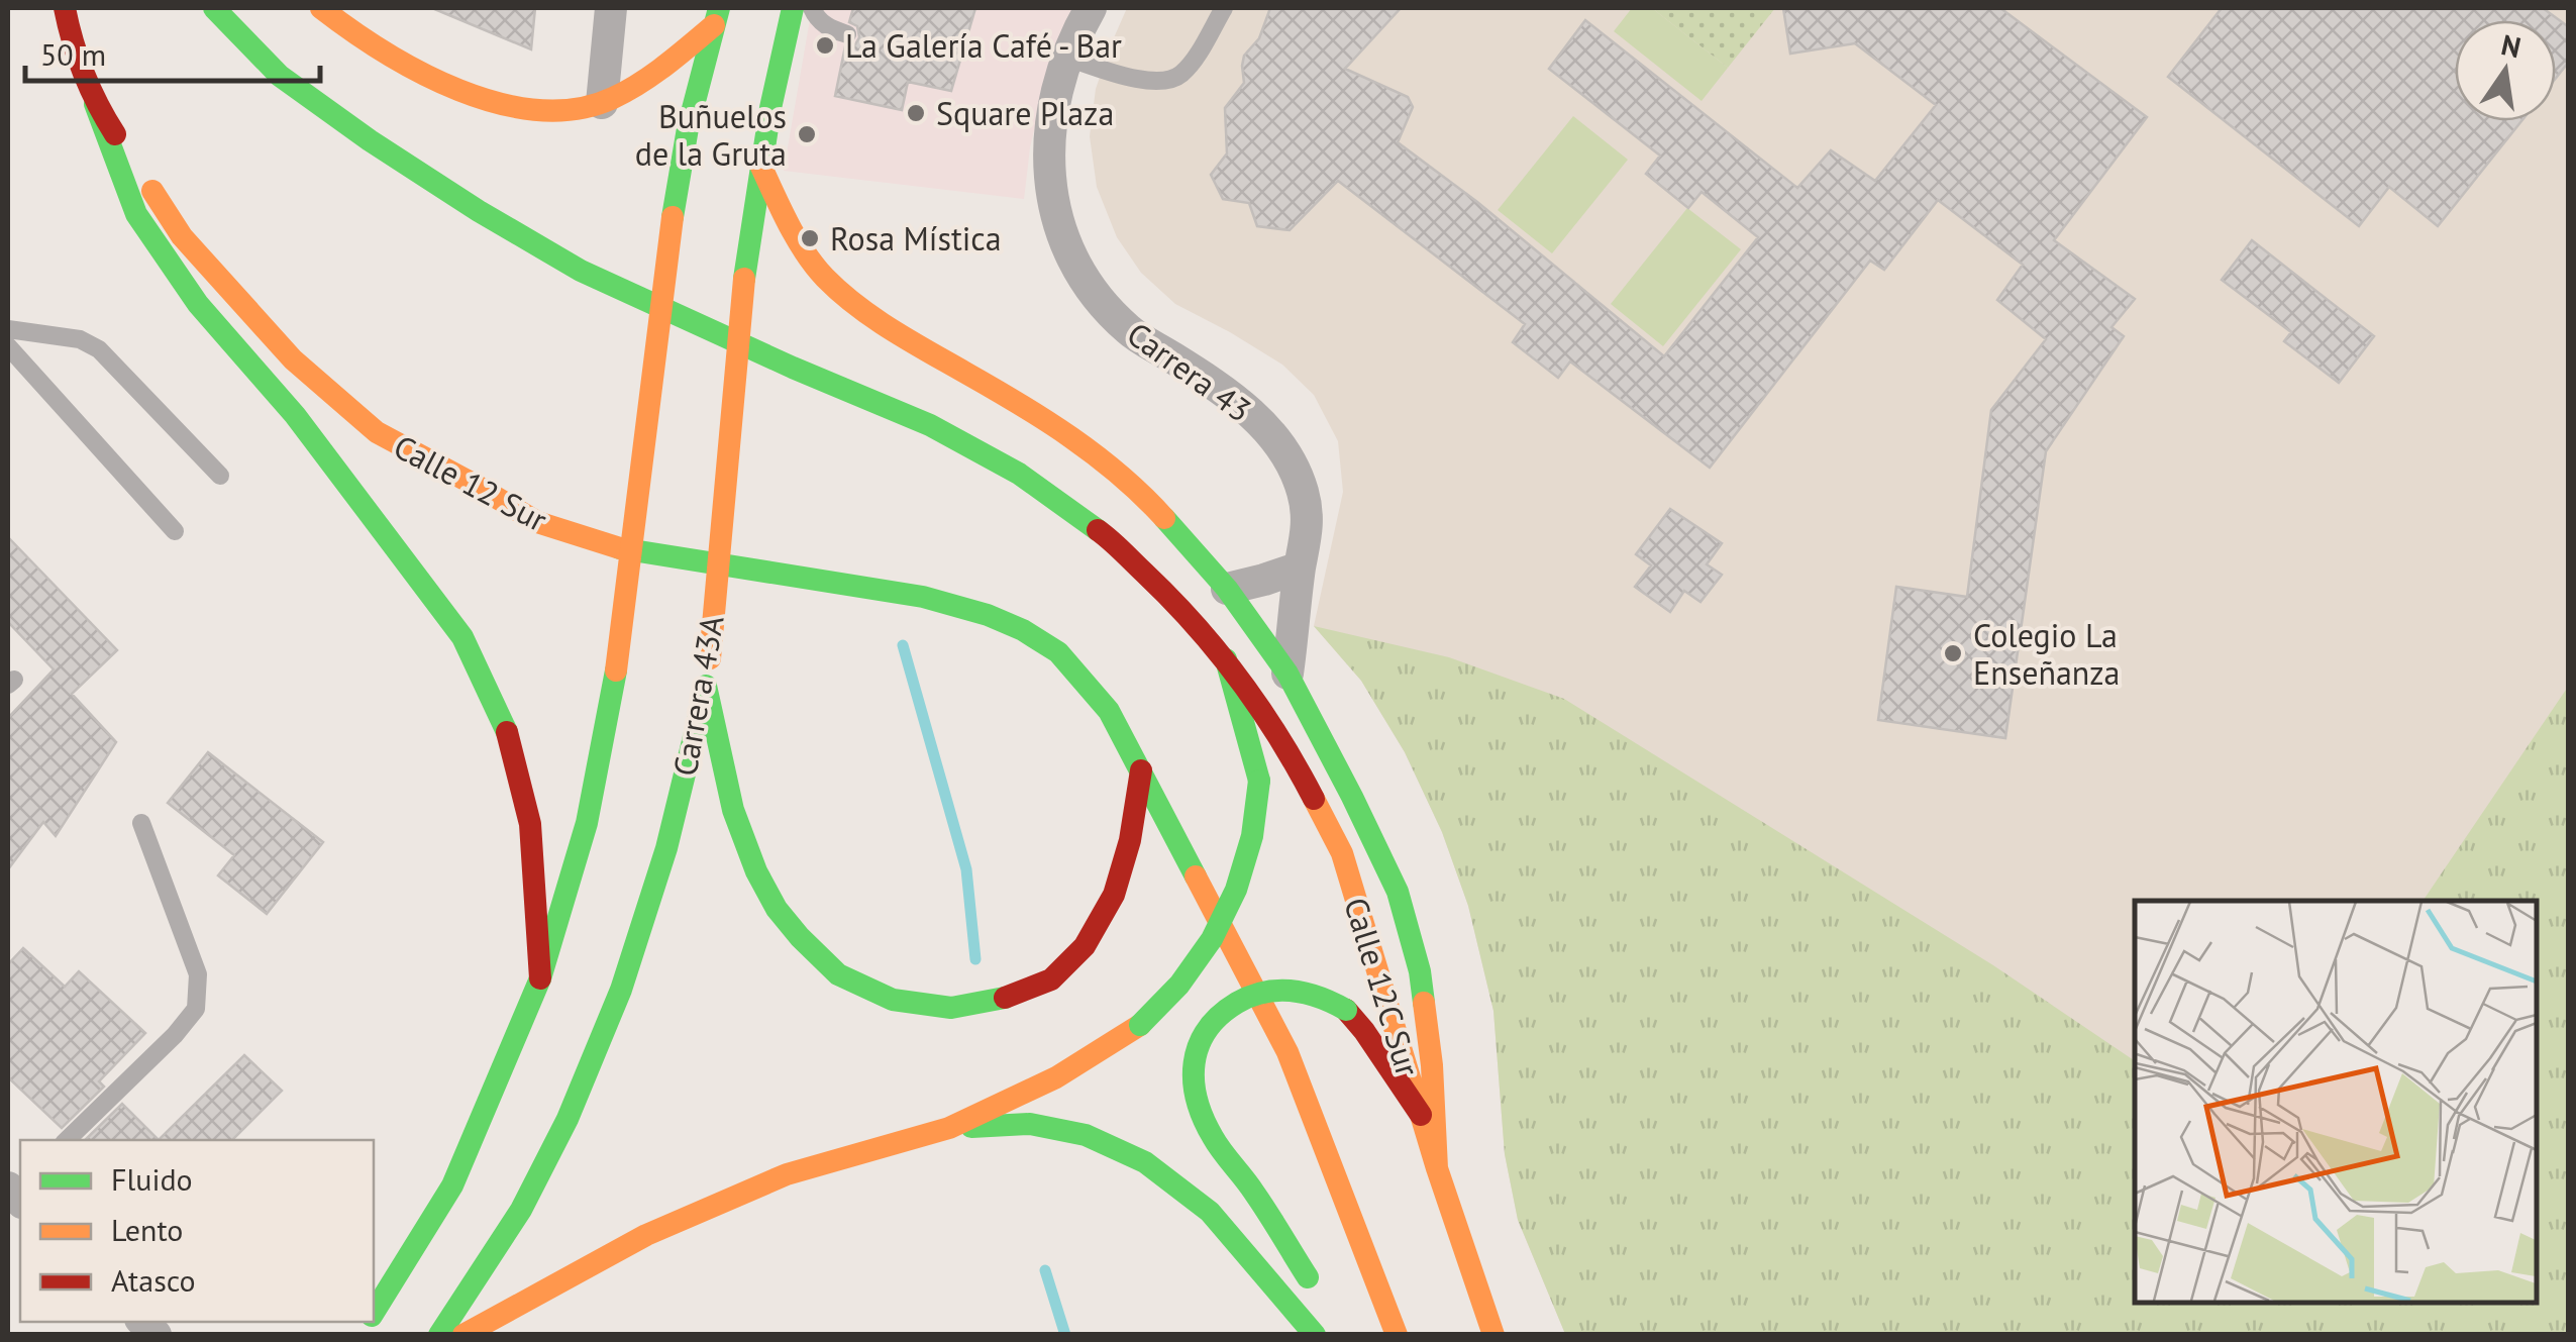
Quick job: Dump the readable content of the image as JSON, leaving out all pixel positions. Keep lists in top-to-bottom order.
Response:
{
  "streets": {
    "main road": ["Calle 12 Sur", "Carrera 43A", "Calle 12C Sur"],
    "street": ["Carrera 43"]
  },
  "places": [
    "La Galería Café - Bar",
    "Square Plaza",
    "Buñuelos de la Gruta",
    "Rosa Mística",
    "Colegio La Enseñanza"
  ],
  "legend": ["Fluido", "Lento", "Atasco"],
  "scale_bar": "50 m",
  "north": "top"
}
